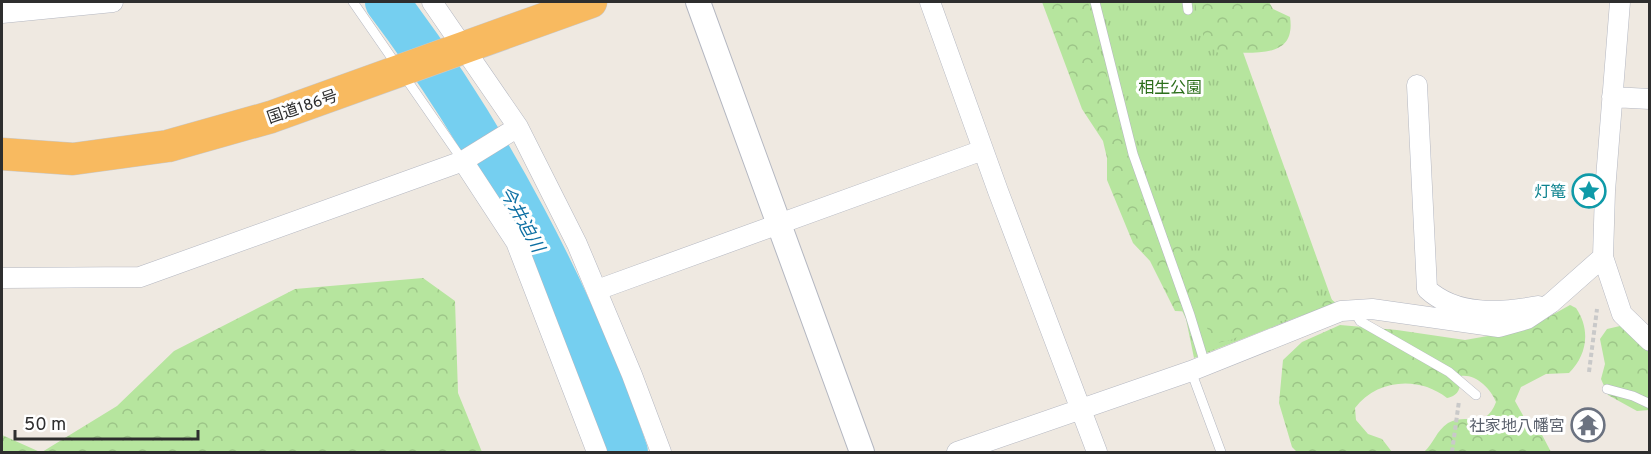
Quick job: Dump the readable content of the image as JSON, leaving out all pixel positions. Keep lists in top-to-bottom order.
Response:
{
  "streets": {
    "highway": ["国道186号"]
  },
  "water": ["今井迫川"],
  "parks": ["相生公園"],
  "places": {
    "place": ["灯篭"],
    "temple": ["社家地八幡宮"]
  },
  "scale_bar": "50 m"
}
